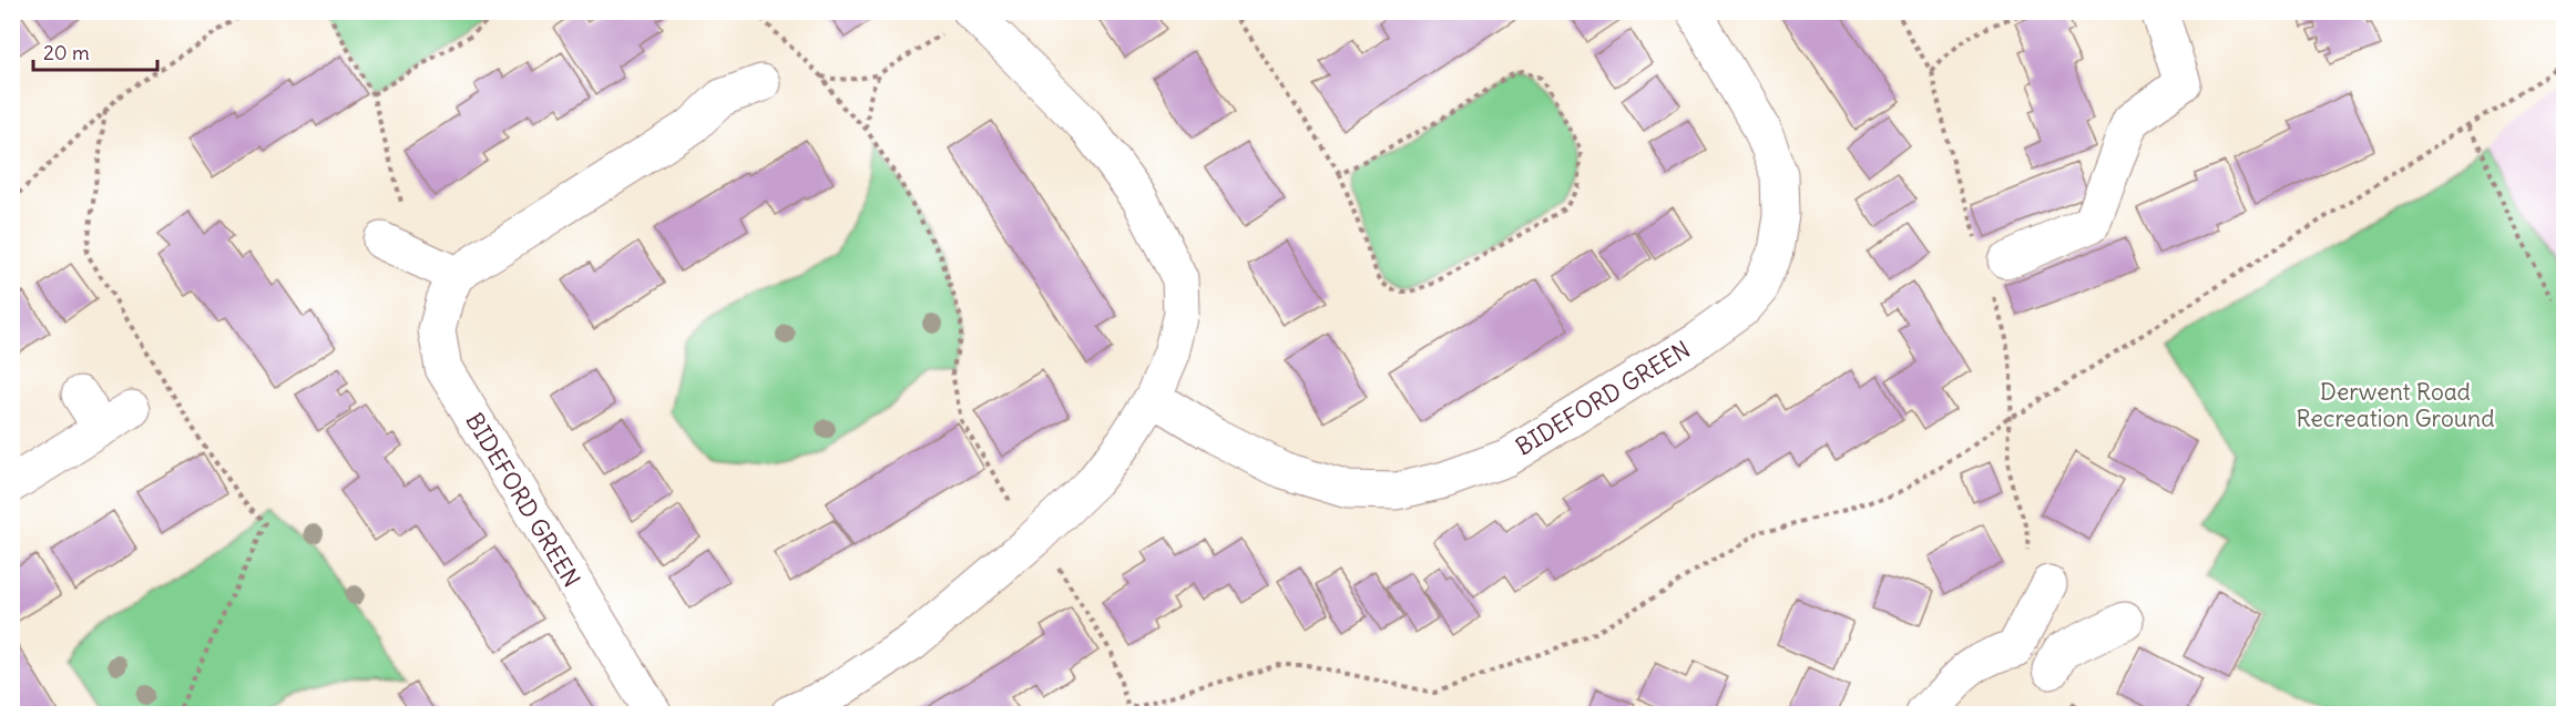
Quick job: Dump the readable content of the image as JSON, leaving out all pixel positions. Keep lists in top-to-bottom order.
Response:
{
  "streets": {
    "street": ["BIDEFORD GREEN"]
  },
  "parks": ["Derwent Road Recreation Ground"],
  "scale_bar": "20 m"
}
